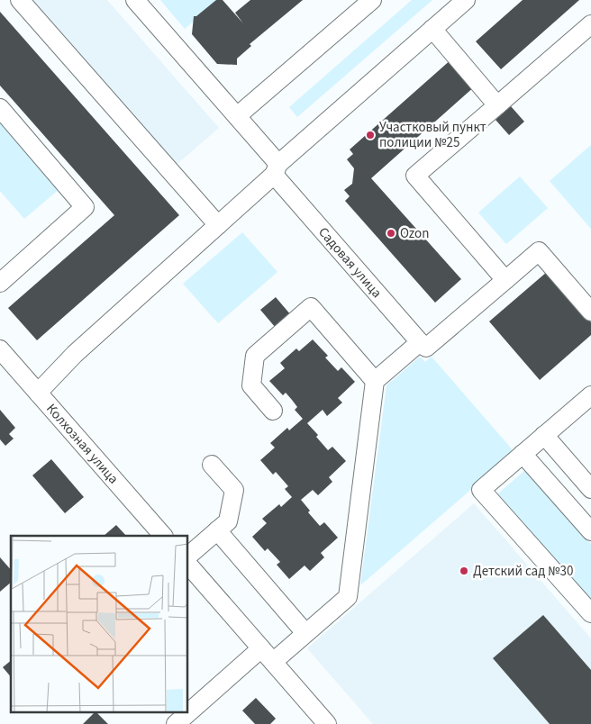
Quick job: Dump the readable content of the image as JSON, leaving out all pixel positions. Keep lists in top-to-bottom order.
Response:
{
  "streets": {
    "street": ["Садовая улица", "Колхозная улица"]
  },
  "places": ["Участковый пункт полиции №25", "Ozon", "Детский сад №30"]
}
